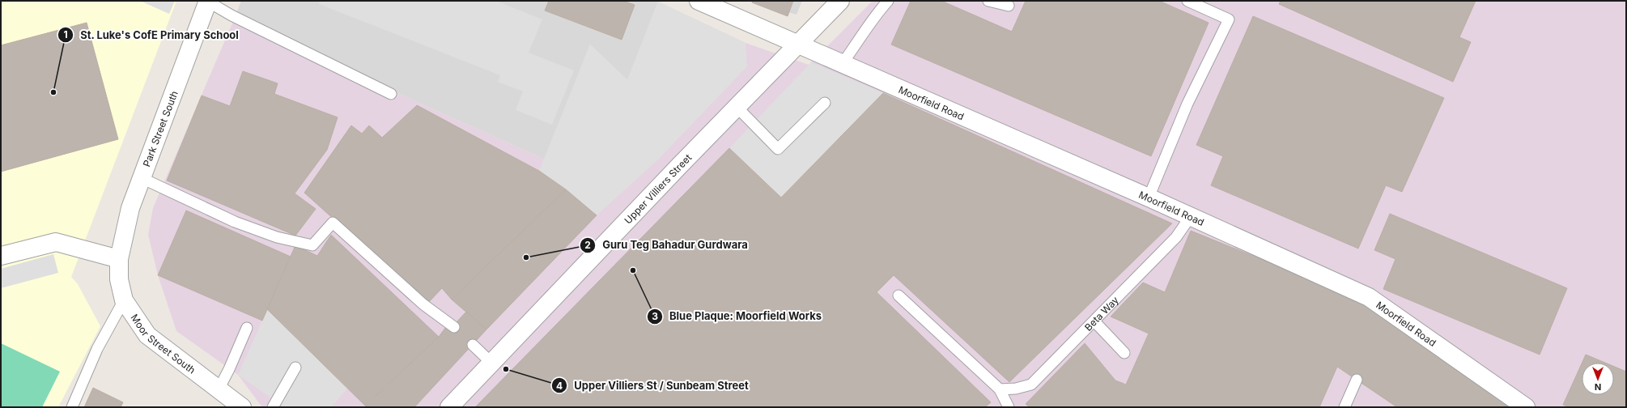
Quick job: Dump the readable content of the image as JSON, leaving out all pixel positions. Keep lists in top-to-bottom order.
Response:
{
  "streets": {
    "street": [
      "Moorfield Road",
      "Park Street South",
      "Upper Villiers Street",
      "Moor Street South"
    ],
    "lane": ["Beta Way"]
  },
  "crossings": [
    ["Moorfield Road", "Upper Villiers Street"],
    ["Moorfield Road", "Beta Way"],
    ["Park Street South", "Moor Street South"]
  ],
  "places": [
    "St. Luke's CofE Primary School",
    "Guru Teg Bahadur Gurdwara",
    "Blue Plaque: Moorfield Works",
    "Upper Villiers St / Sunbeam Street"
  ],
  "north": "bottom"
}
